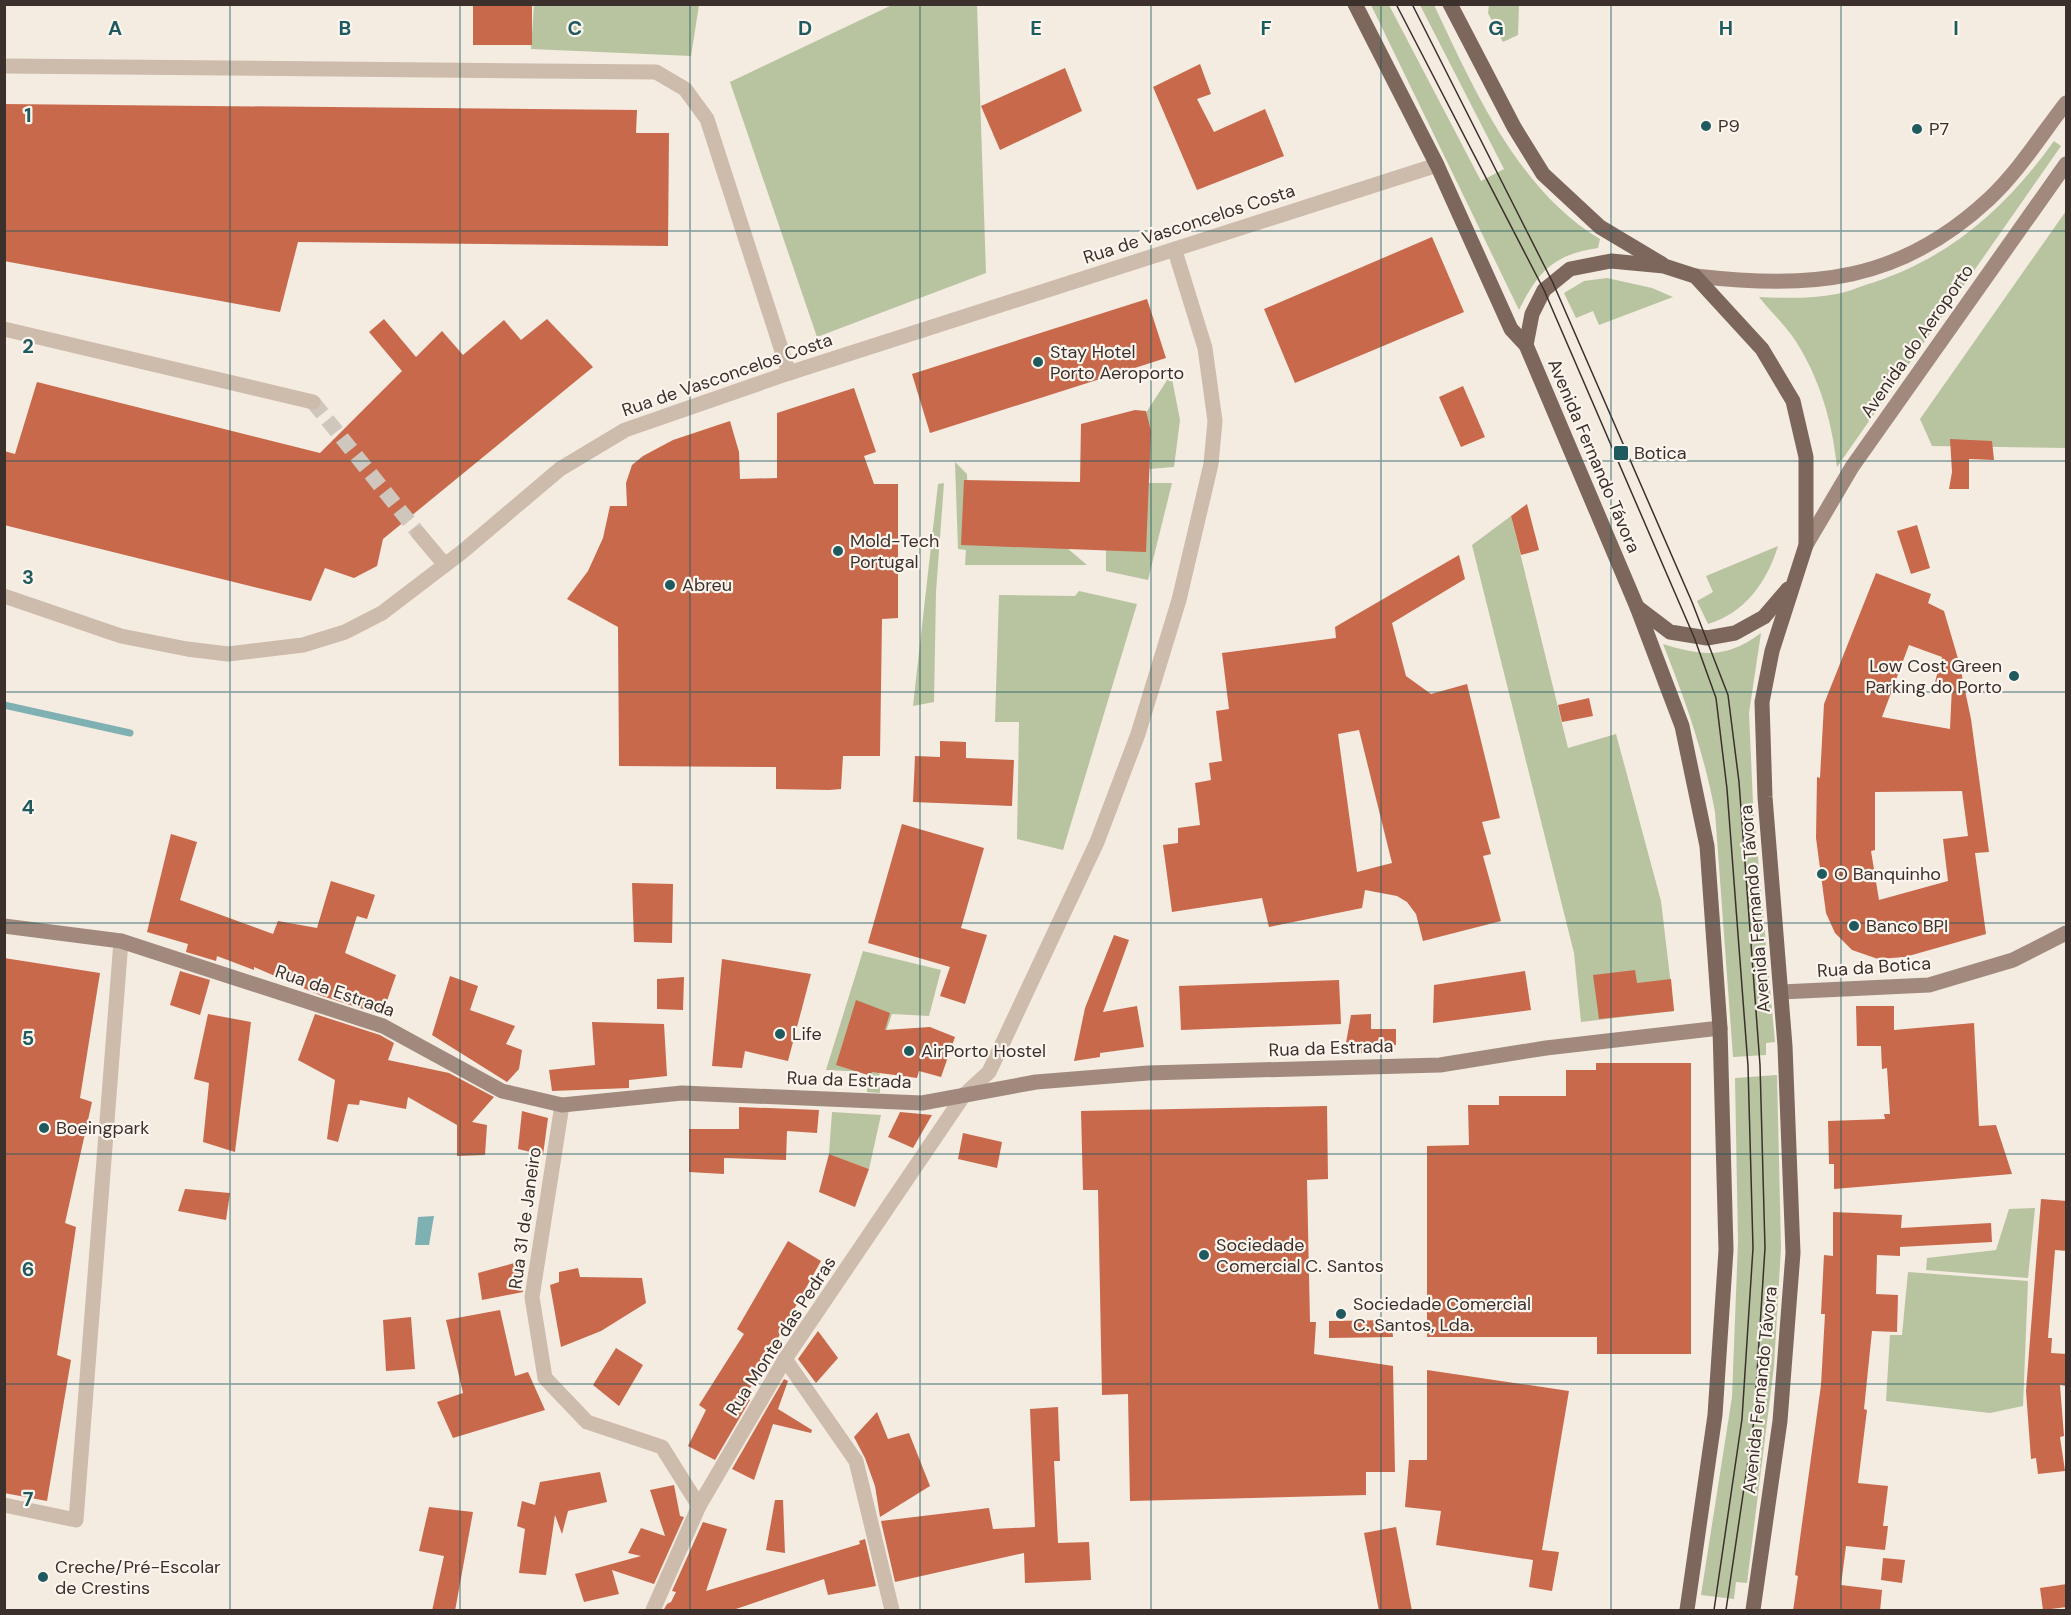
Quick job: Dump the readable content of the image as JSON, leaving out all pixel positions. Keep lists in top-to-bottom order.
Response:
{
  "streets": {
    "main road": ["Avenida Fernando Távora"],
    "street": [
      "Rua de Vasconcelos Costa",
      "Avenida do Aeroporto",
      "Rua da Botica",
      "Rua da Estrada",
      "Rua 31 de Janeiro",
      "Rua Monte das Pedras"
    ]
  },
  "crossings": [
    ["Rua de Vasconcelos Costa", "Avenida Fernando Távora"],
    ["Rua de Vasconcelos Costa", "Rua Monte das Pedras"],
    ["Avenida do Aeroporto", "Avenida Fernando Távora"],
    ["Avenida Fernando Távora", "Rua da Botica"],
    ["Avenida Fernando Távora", "Rua da Estrada"],
    ["Rua da Estrada", "Rua 31 de Janeiro"],
    ["Rua da Estrada", "Rua Monte das Pedras"],
    ["Rua 31 de Janeiro", "Rua Monte das Pedras"]
  ],
  "places": {
    "other": [
      "P9",
      "P7",
      "Stay Hotel Porto Aeroporto",
      "Mold-Tech Portugal",
      "Abreu",
      "Low Cost Green Parking do Porto",
      "O Banquinho",
      "Banco BPI",
      "Life",
      "AirPorto Hostel",
      "Boeingpark",
      "Sociedade Comercial C. Santos",
      "Sociedade Comercial C. Santos, Lda.",
      "Creche/Pré-Escolar de Crestins"
    ],
    "transit": ["Botica"]
  },
  "grid": {
    "columns": [
      "A",
      "B",
      "C",
      "D",
      "E",
      "F",
      "G",
      "H",
      "I"
    ],
    "rows": [
      "1",
      "2",
      "3",
      "4",
      "5",
      "6",
      "7"
    ]
  }
}
